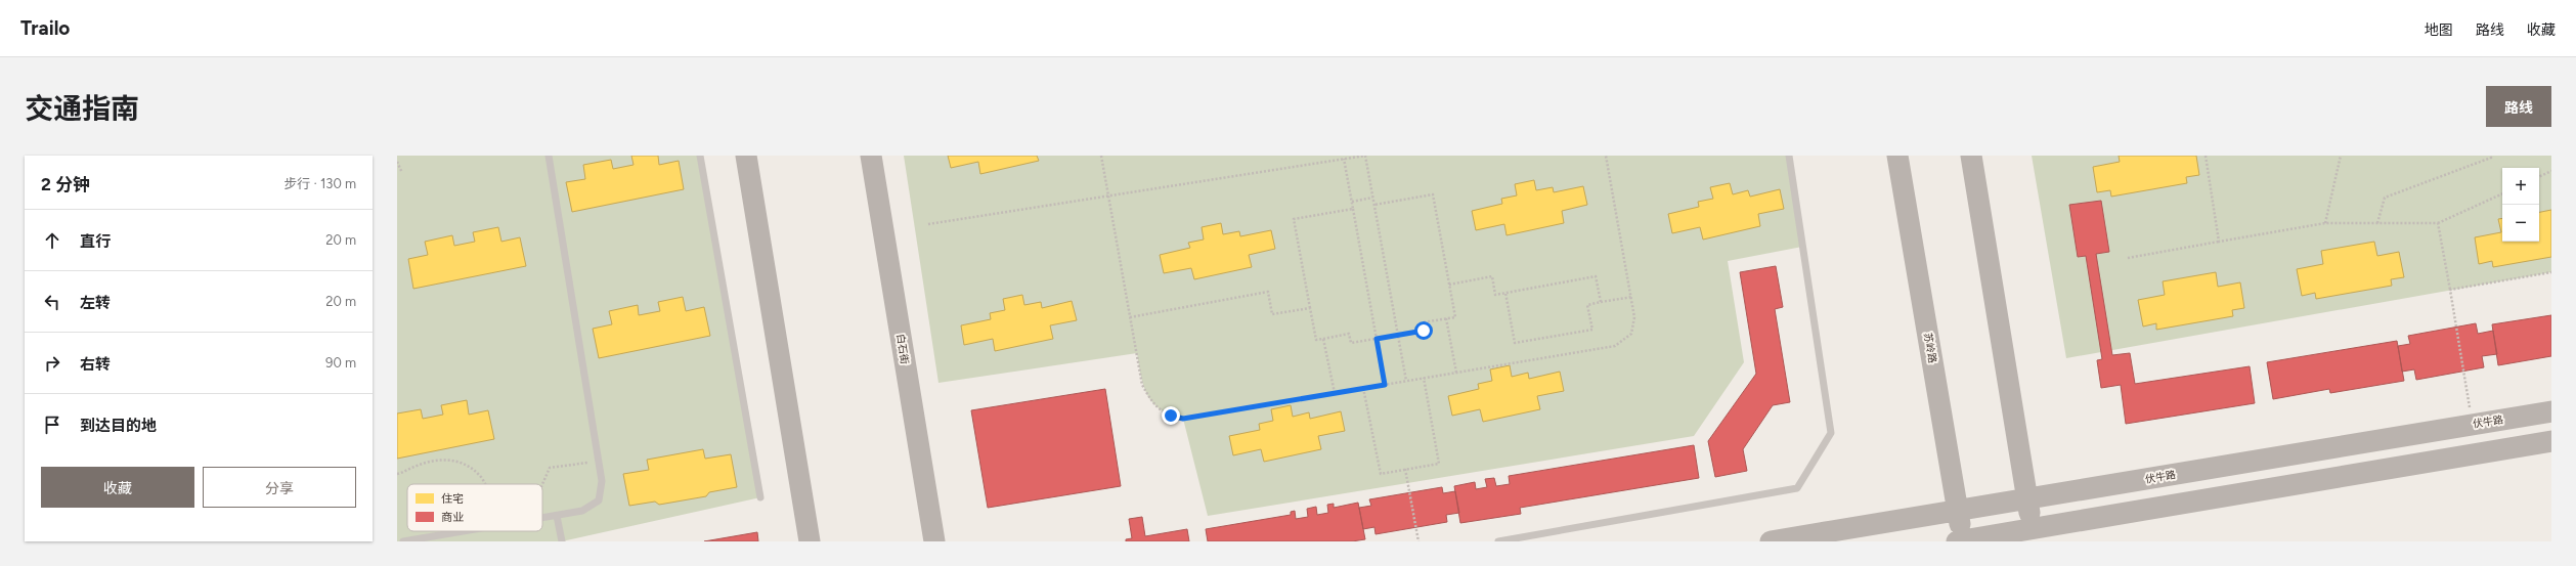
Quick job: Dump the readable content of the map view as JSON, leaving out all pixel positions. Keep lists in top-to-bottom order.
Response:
{
  "streets": {
    "street": ["苏岭路", "白石街", "伏牛路"]
  },
  "crossings": [
    ["苏岭路", "伏牛路"]
  ],
  "legend": ["住宅", "商业"],
  "page": {
    "header": "Trailo",
    "nav": ["地图", "路线", "收藏"],
    "title": "交通指南",
    "buttons": [
      "路线",
      ["收藏", "分享"]
    ],
    "heading": ["2 分钟", "步行 · 130 m"],
    "map_buttons": ["+", "−"],
    "list": [
      ["直行", "20 m"],
      ["左转", "20 m"],
      ["右转", "90 m"],
      "到达目的地"
    ]
  }
}
